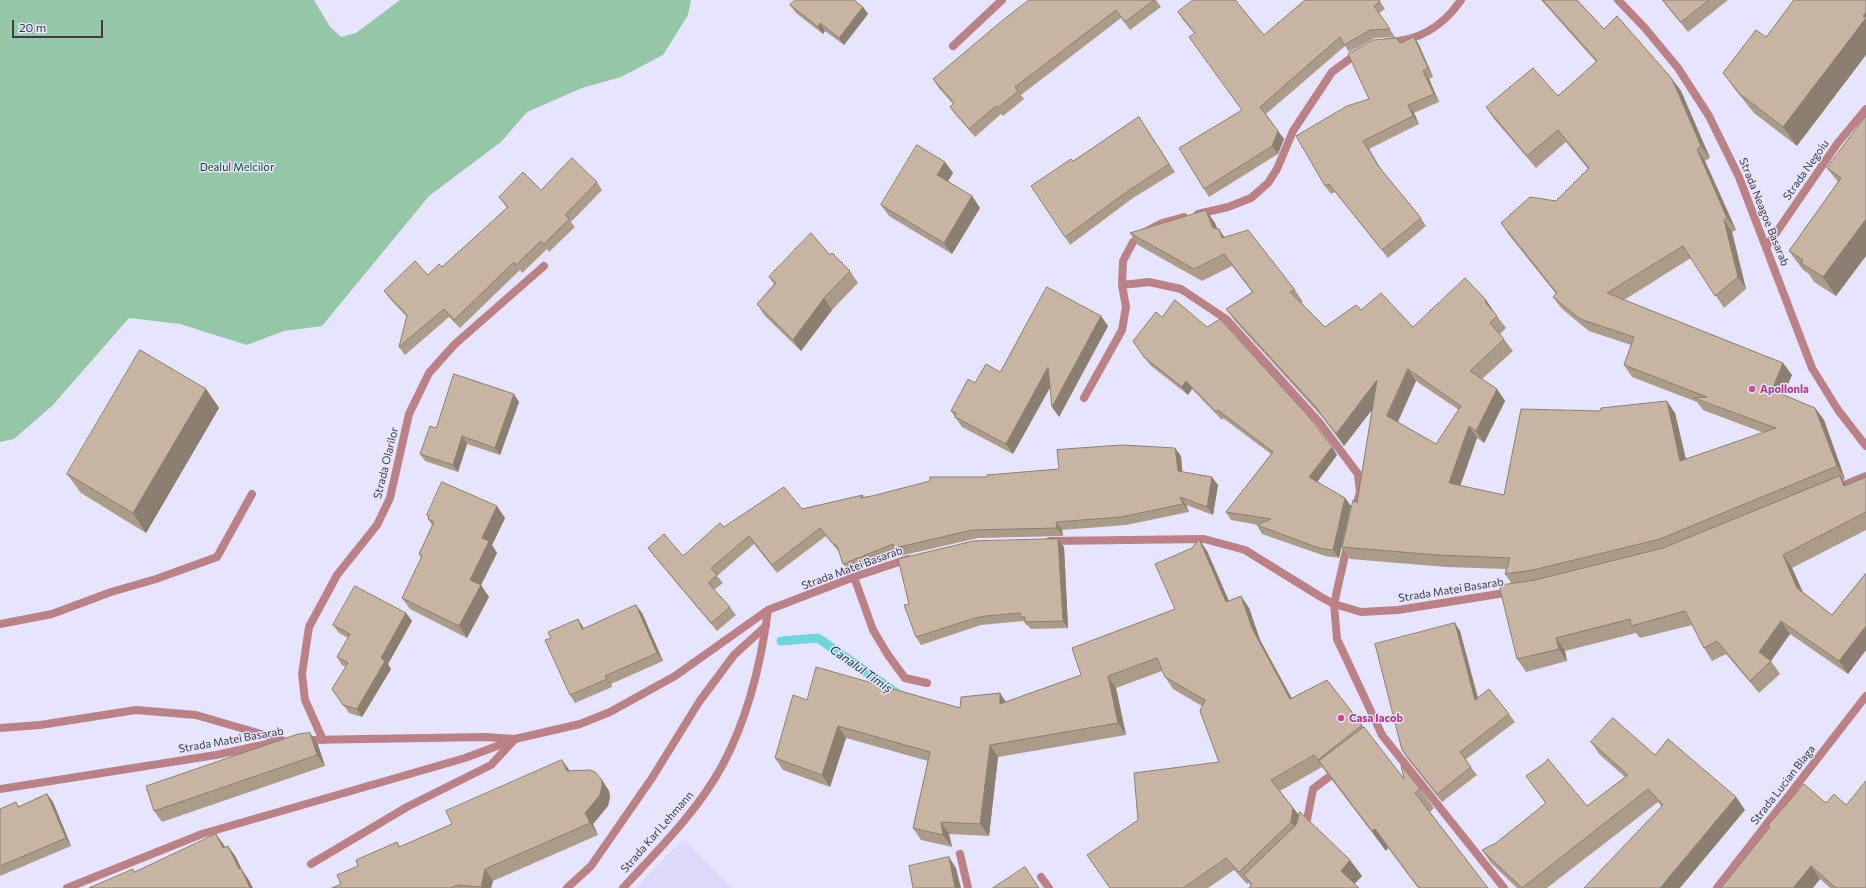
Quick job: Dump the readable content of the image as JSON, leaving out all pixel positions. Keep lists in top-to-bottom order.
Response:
{
  "streets": {
    "street": [
      "Strada Negoiu",
      "Strada Neagoe Basarab",
      "Strada Olarilor",
      "Strada Matei Basarab",
      "Strada Lucian Blaga",
      "Strada Karl Lehmann"
    ]
  },
  "crossings": [
    ["Strada Negoiu", "Strada Neagoe Basarab"],
    ["Strada Olarilor", "Strada Matei Basarab"],
    ["Strada Matei Basarab", "Strada Karl Lehmann"]
  ],
  "water": ["Canalul Timiș"],
  "parks": ["Dealul Melcilor"],
  "places": ["Apollonla", "Casa Iacob"],
  "scale_bar": "20 m"
}
